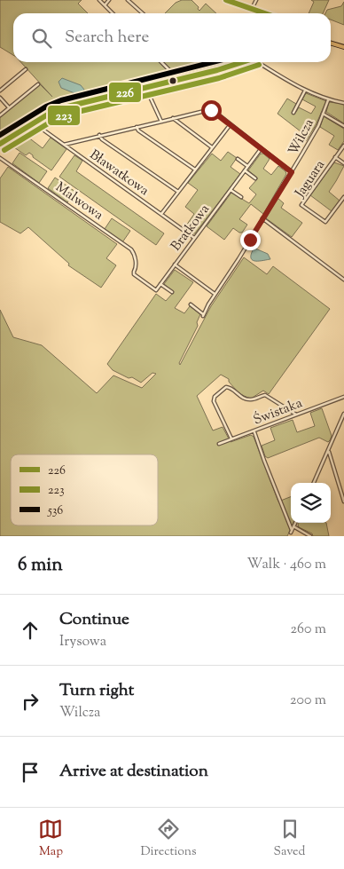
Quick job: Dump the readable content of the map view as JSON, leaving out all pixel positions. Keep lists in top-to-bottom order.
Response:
{
  "streets": {
    "street": [
      "Wilcza",
      "Bławatkowa",
      "Jaguara",
      "Malwowa",
      "Bratkowa",
      "Świstaka"
    ]
  },
  "crossings": [
    ["Bławatkowa", "Bratkowa"],
    ["Malwowa", "Bratkowa"]
  ],
  "lines": ["transit line 226", "transit line 536", "transit line 223"],
  "legend": ["226", "223", "536"],
  "page": {
    "search": "Search here",
    "heading": ["6 min", "Walk · 460 m"],
    "list": [
      ["Continue", "Irysowa", "260 m"],
      ["Turn right", "Wilcza", "200 m"],
      "Arrive at destination"
    ],
    "nav": ["Map", "Directions", "Saved"]
  }
}
